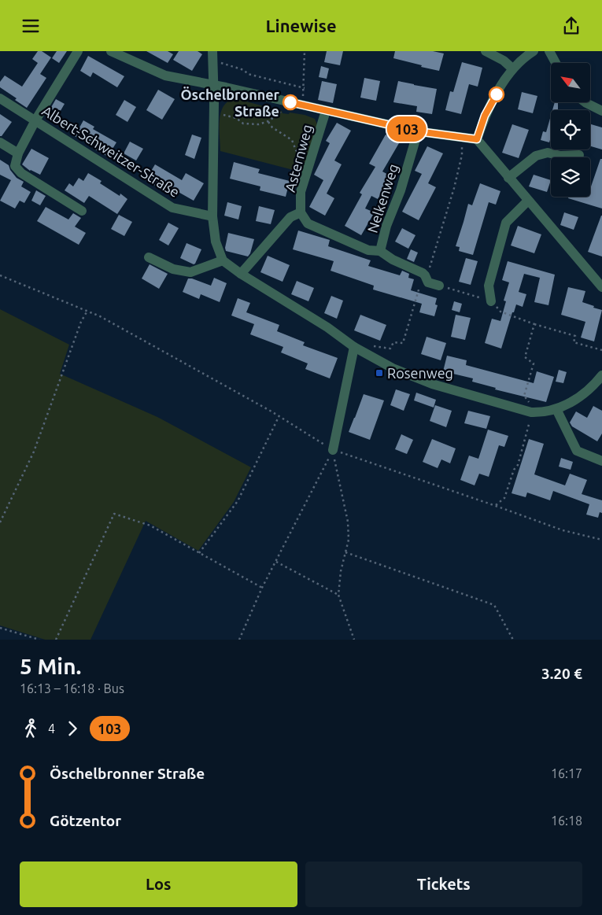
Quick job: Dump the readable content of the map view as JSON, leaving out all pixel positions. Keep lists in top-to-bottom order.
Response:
{
  "streets": {
    "street": ["Albert-Schweitzer-Straße", "Asternweg", "Nelkenweg"]
  },
  "places": {
    "other": ["Öschelbronner Straße"],
    "transit": ["Rosenweg"]
  },
  "lines": ["bus line 103"],
  "north": "top left",
  "page": {
    "header": "Linewise",
    "on_map": "103",
    "heading": ["5 Min.", "16:13 – 16:18 · Bus", "3.20 €"],
    "legs": ["4", "103"],
    "list": [
      {
        "name": "Öschelbronner Straße",
        "value": "16:17"
      },
      {
        "name": "Götzentor",
        "value": "16:18"
      }
    ],
    "buttons": ["Los", "Tickets"]
  }
}
